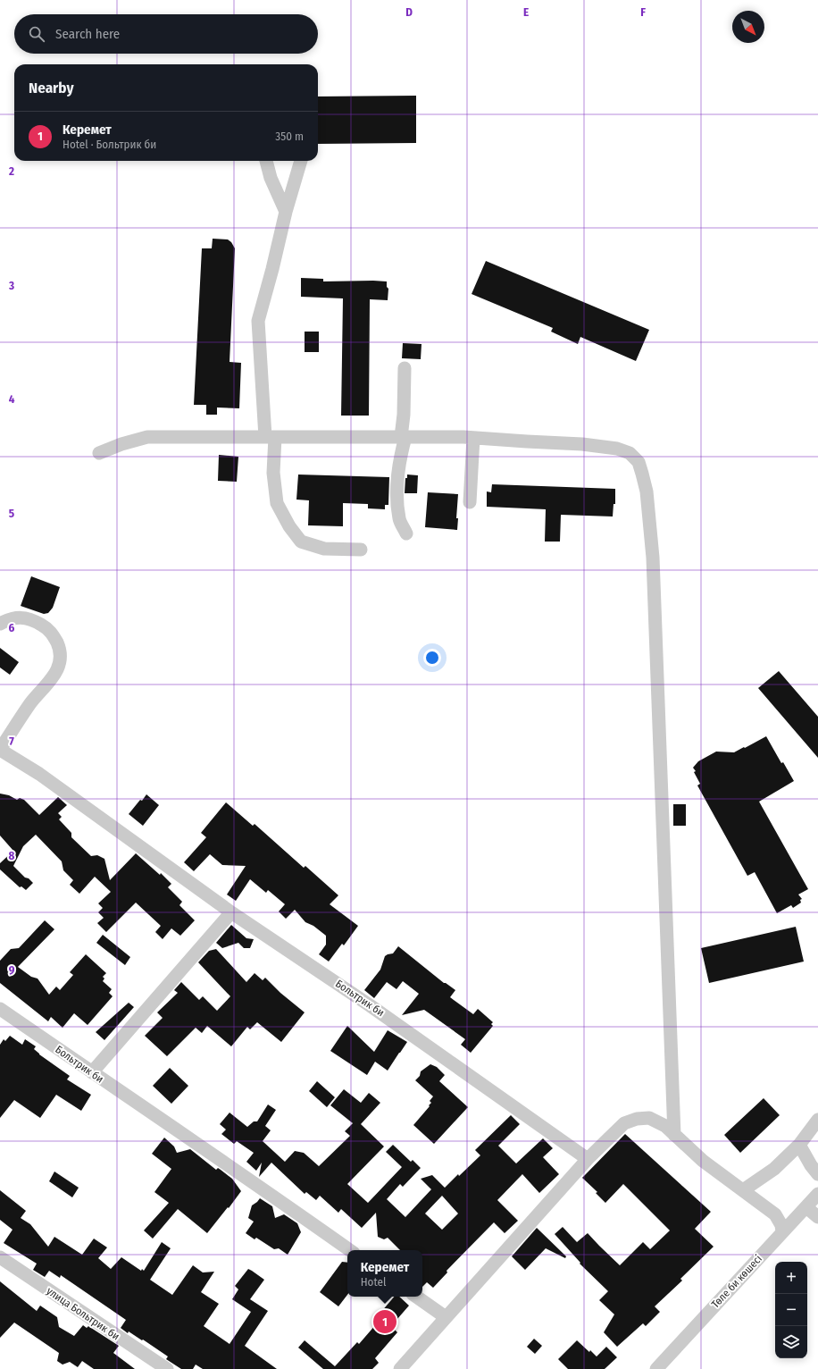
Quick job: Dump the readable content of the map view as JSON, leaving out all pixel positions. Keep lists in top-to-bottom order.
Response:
{
  "streets": {
    "street": ["Больтрик би", "Төле би көшесі", "улица Больтрик би"]
  },
  "north": "bottom right",
  "page": {
    "search": "Search here",
    "heading": "Nearby",
    "list": [
      {
        "mark": "1",
        "name": "Керемет",
        "note": "Hotel · Больтрик би",
        "value": "350 m"
      }
    ],
    "popup": ["Керемет", "Hotel"],
    "map_buttons": ["+", "−"],
    "pins": "1"
  },
  "grid": {
    "columns": ["D", "E", "F"],
    "rows": [
      "2",
      "3",
      "4",
      "5",
      "6",
      "7",
      "8",
      "9"
    ]
  }
}
